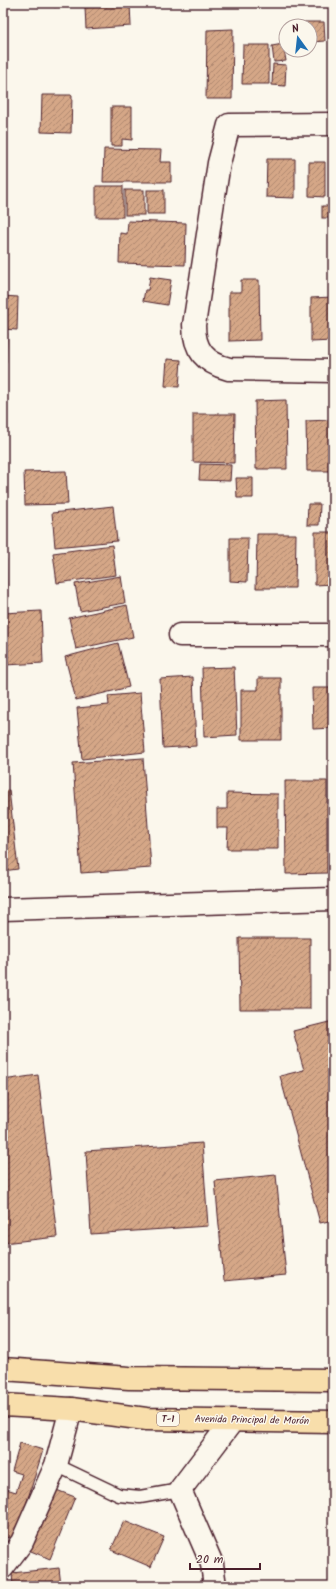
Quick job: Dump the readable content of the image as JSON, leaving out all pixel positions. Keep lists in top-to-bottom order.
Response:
{
  "streets": {
    "main road": ["T-1", "Avenida Principal de Morón"]
  },
  "scale_bar": "20 m",
  "north": "top"
}
